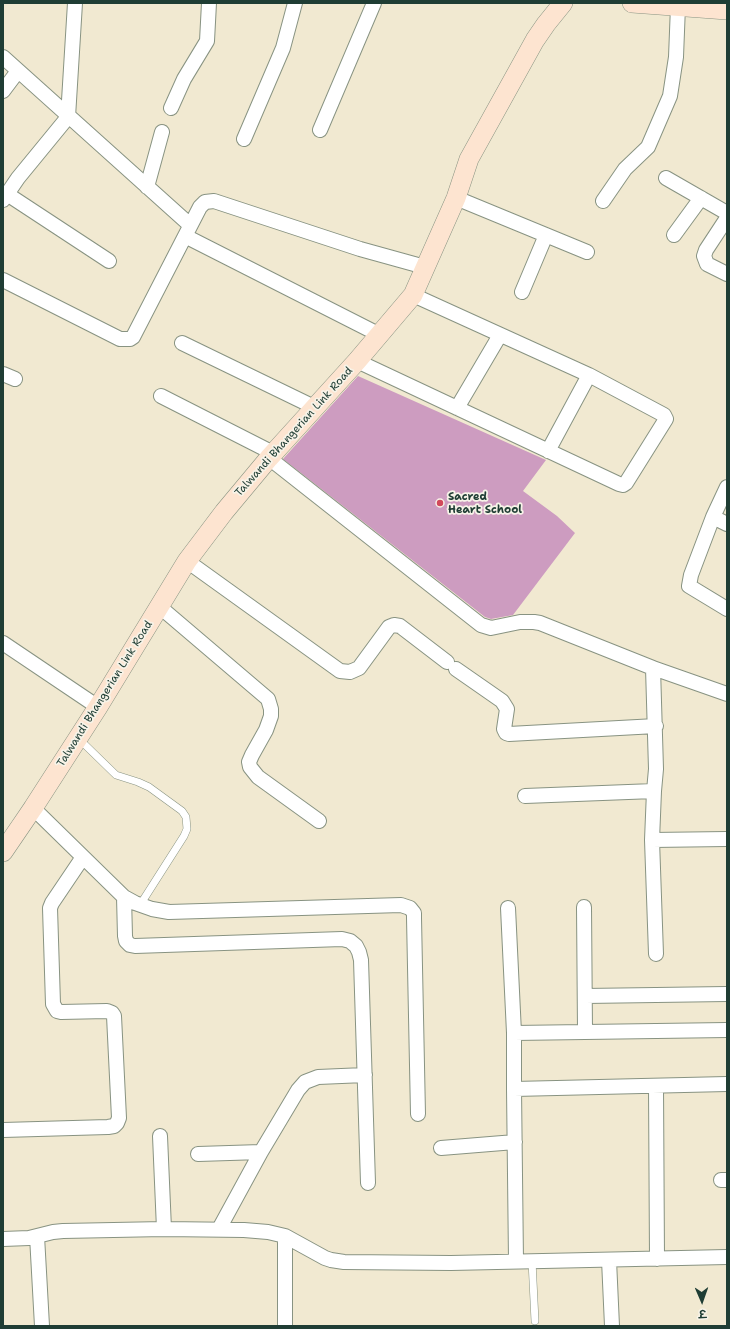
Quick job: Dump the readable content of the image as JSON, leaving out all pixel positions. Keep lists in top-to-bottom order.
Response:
{
  "streets": {
    "street": ["Talwandi Bhangerian Link Road"]
  },
  "places": ["Sacred Heart School"],
  "north": "bottom"
}
